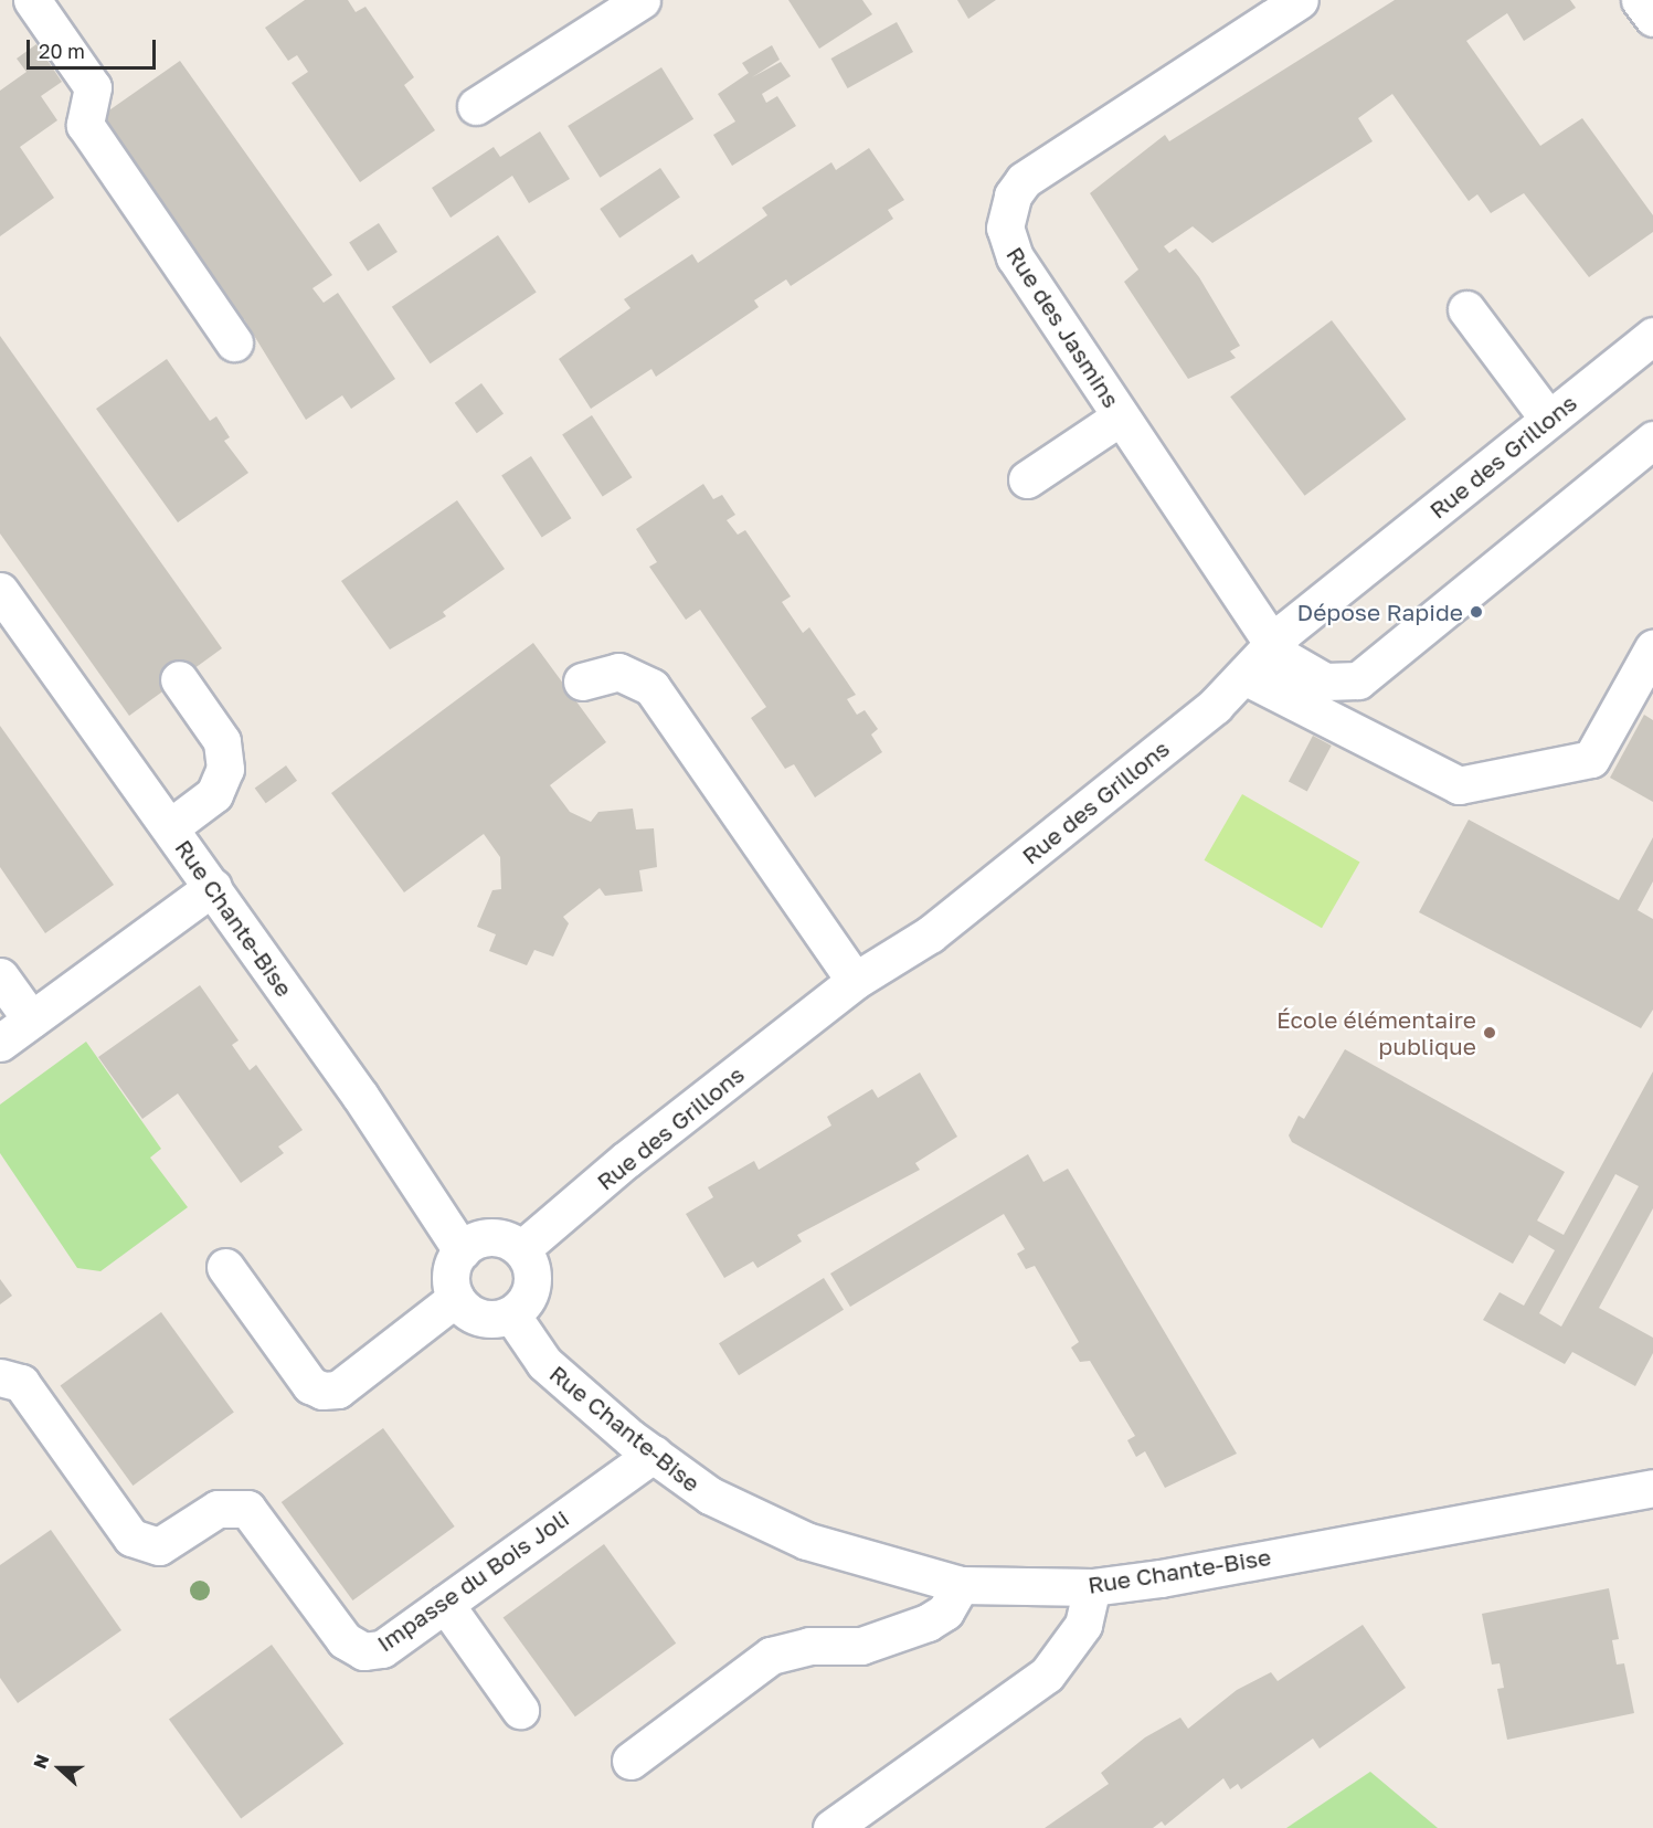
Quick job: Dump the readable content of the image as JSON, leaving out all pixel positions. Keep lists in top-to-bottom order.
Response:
{
  "streets": {
    "street": [
      "Rue des Jasmins",
      "Rue des Grillons",
      "Rue Chante-Bise",
      "Impasse du Bois Joli"
    ]
  },
  "crossings": [
    ["Rue des Jasmins", "Rue des Grillons"],
    ["Rue des Grillons", "Rue Chante-Bise"],
    ["Rue Chante-Bise", "Impasse du Bois Joli"]
  ],
  "places": ["Dépose Rapide", "École élémentaire publique"],
  "scale_bar": "20 m",
  "north": "left"
}
